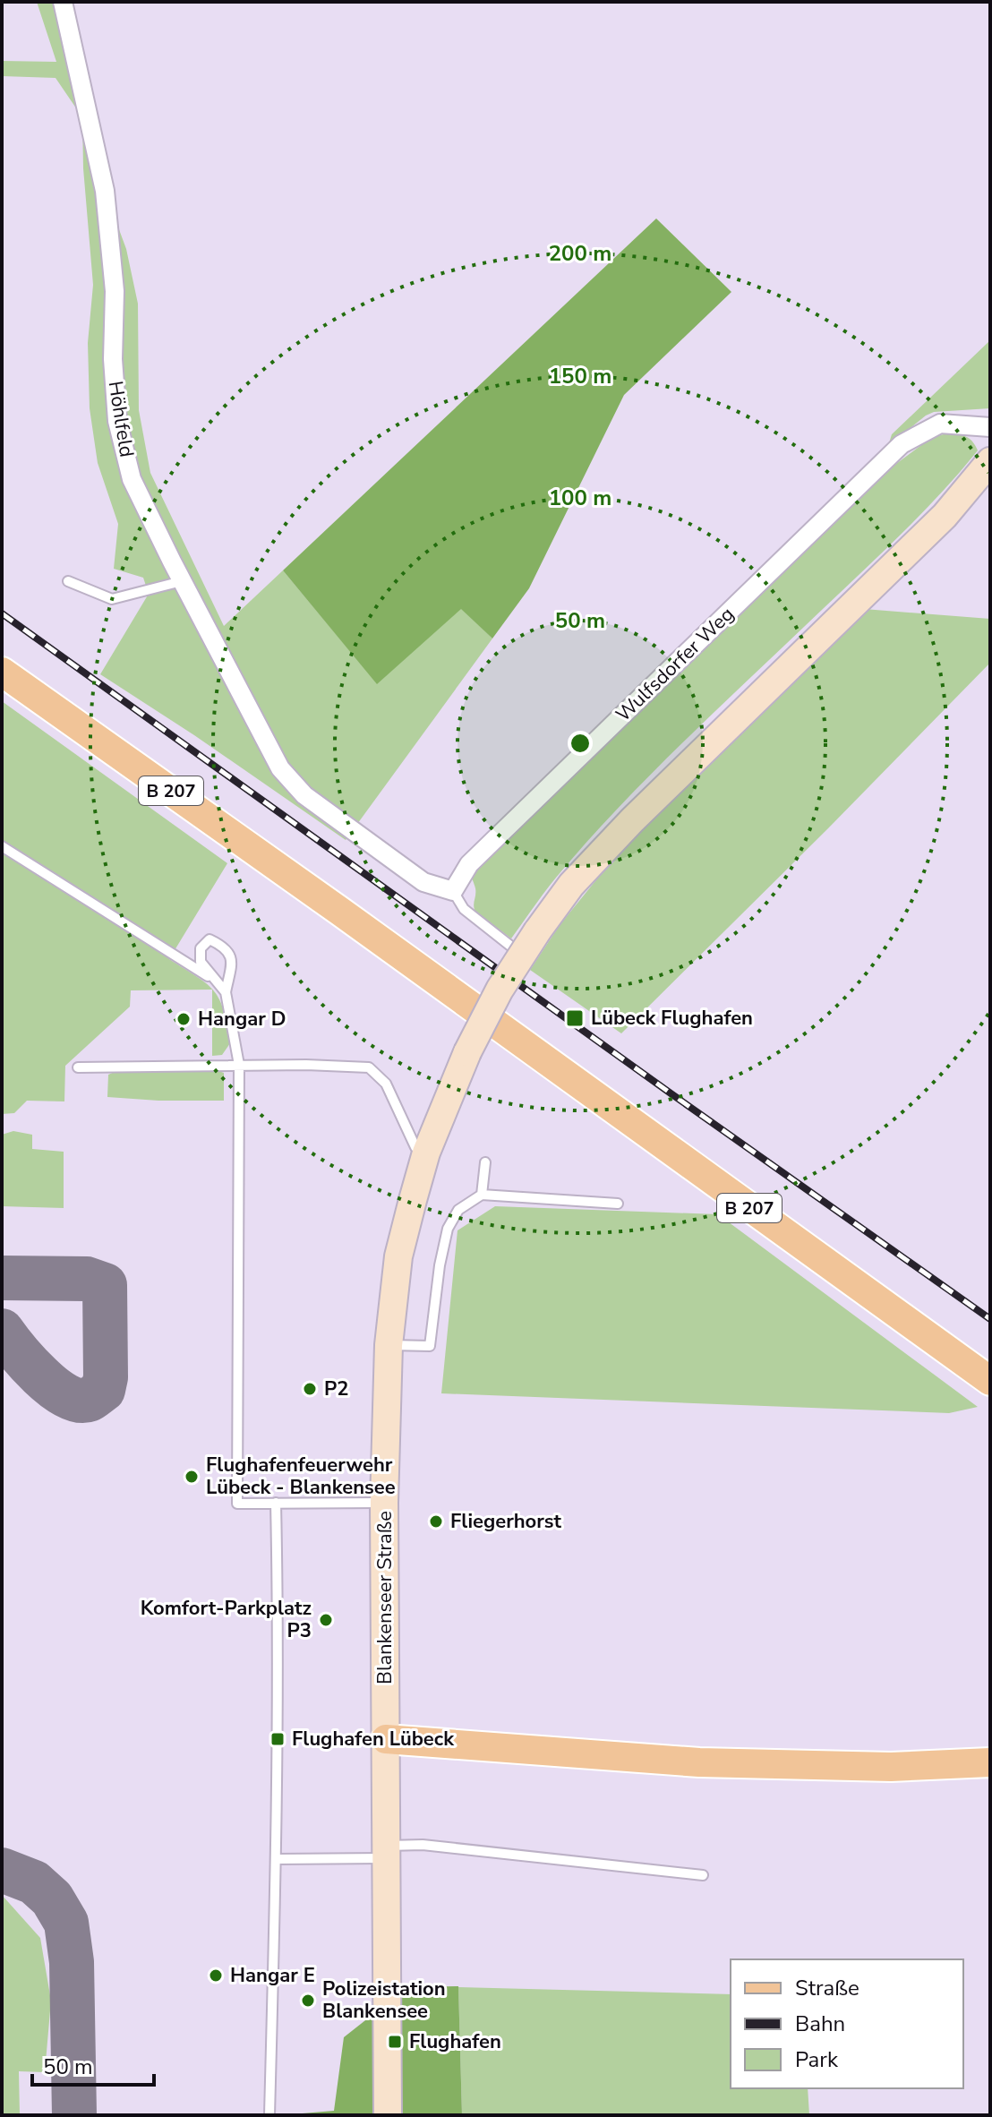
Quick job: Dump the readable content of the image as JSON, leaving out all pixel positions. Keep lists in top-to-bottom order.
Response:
{
  "streets": {
    "main road": ["B 207"],
    "street": ["Höhlfeld", "Wulfsdorfer Weg", "Blankenseer Straße"]
  },
  "crossings": [
    ["Höhlfeld", "Wulfsdorfer Weg"]
  ],
  "places": {
    "transit": ["Lübeck Flughafen", "Flughafen Lübeck", "Flughafen"],
    "other": [
      "Hangar D",
      "P2",
      "Flughafenfeuerwehr Lübeck - Blankensee",
      "Fliegerhorst",
      "Komfort-Parkplatz P3",
      "Hangar E",
      "Polizeistation Blankensee"
    ]
  },
  "legend": ["Straße", "Bahn", "Park"],
  "scale_bar": "50 m",
  "rings": [
    "200 m",
    "150 m",
    "100 m",
    "50 m"
  ]
}
